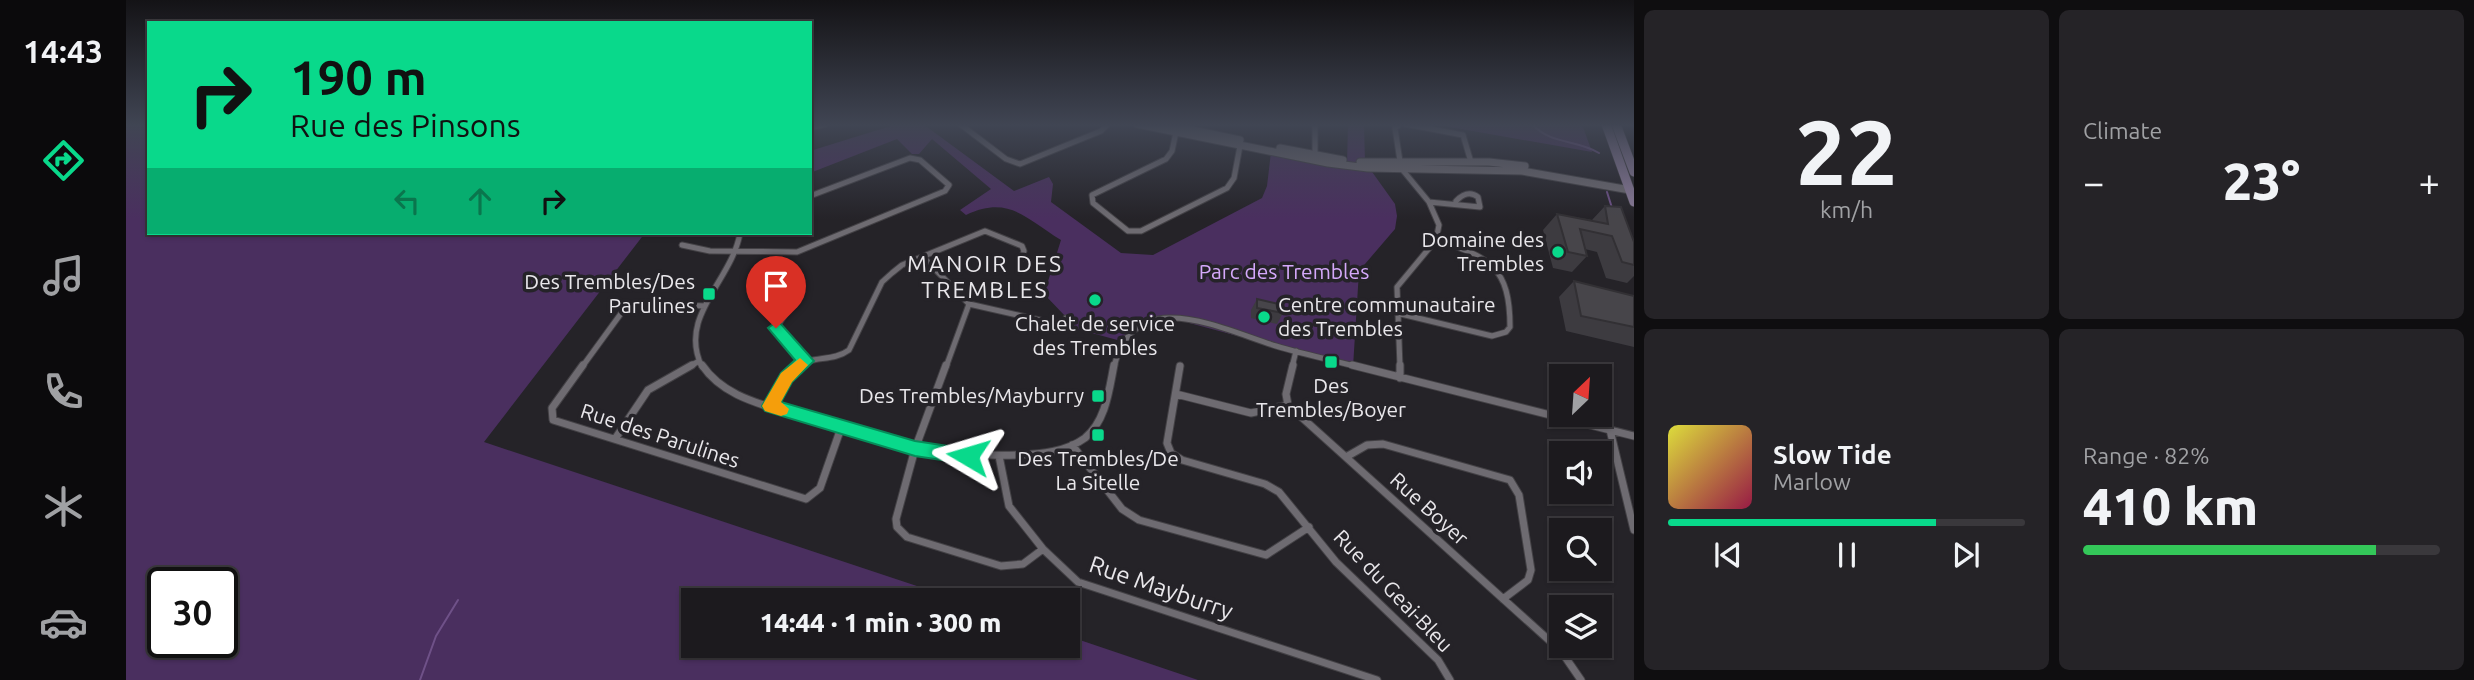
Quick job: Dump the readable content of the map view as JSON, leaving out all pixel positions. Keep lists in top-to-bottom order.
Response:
{
  "streets": {
    "street": [
      "Rue des Parulines",
      "Rue Boyer",
      "Rue Mayburry",
      "Rue du Geai-Bleu"
    ]
  },
  "districts": ["MANOIR DES TREMBLES"],
  "parks": ["Parc des Trembles"],
  "places": {
    "other": ["Domaine des Trembles", "Chalet de service des Trembles", "Centre communautaire des Trembles"],
    "transit": [
      "Des Trembles/Des Parulines",
      "Des Trembles/Boyer",
      "Des Trembles/Mayburry",
      "Des Trembles/De La Sitelle"
    ]
  },
  "north": "top right",
  "page": {
    "tabs": "14:43",
    "tile": [
      ["22", "km/h"],
      "Climate",
      ["Range · 82%", "410 km"]
    ],
    "turn": ["190 m", "Rue des Pinsons"],
    "heat": ["−", "23°", "+"],
    "song": ["Slow Tide", "Marlow"],
    "limit": "30",
    "trip": "14:44 · 1 min · 300 m"
  }
}
